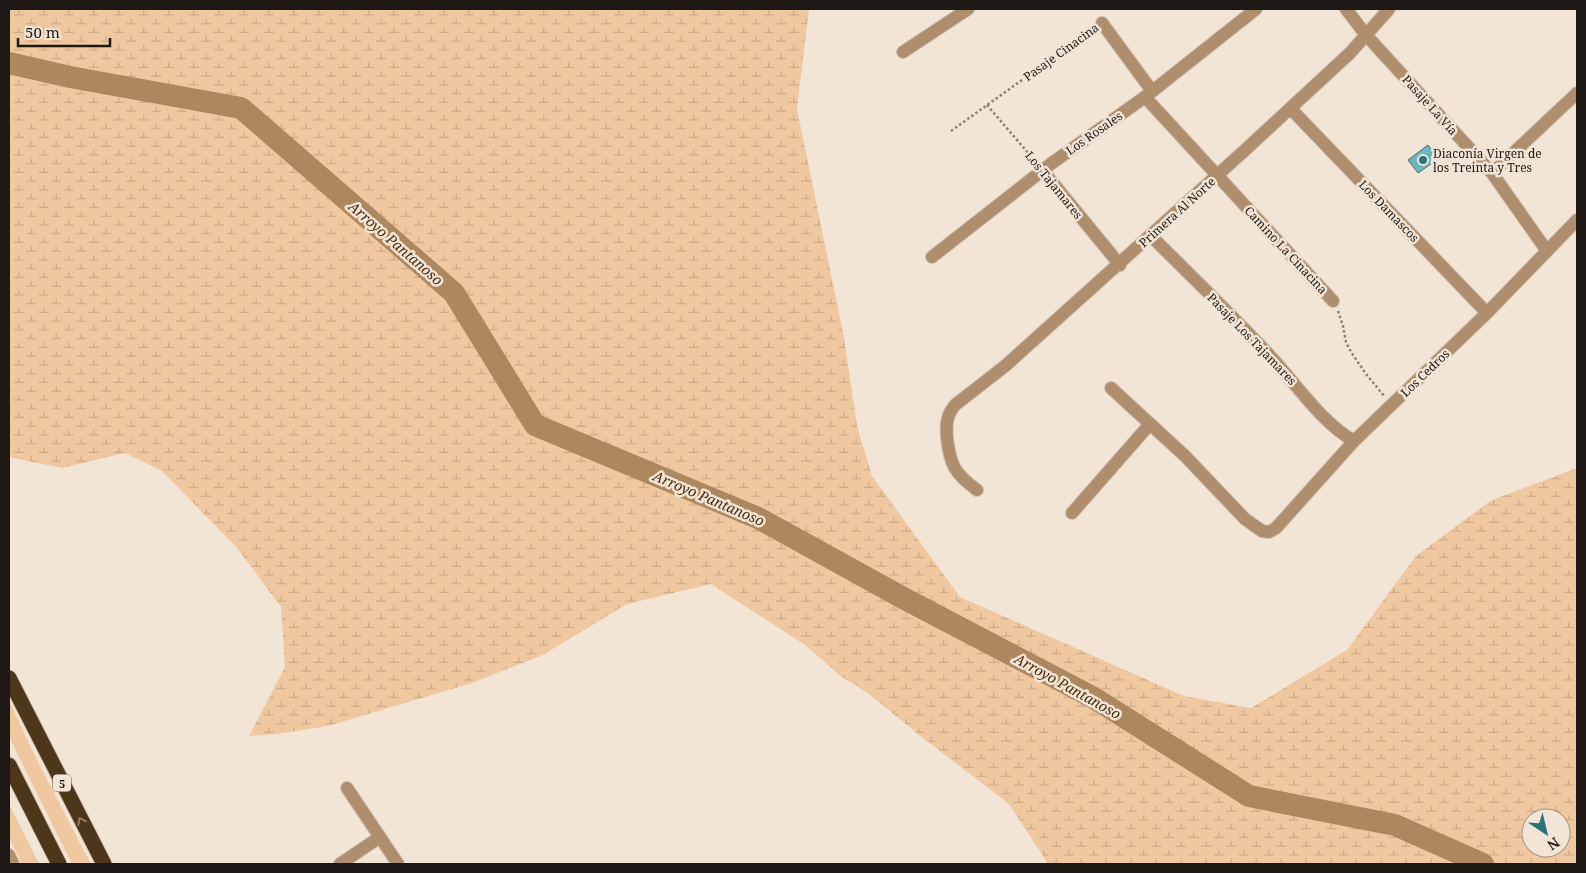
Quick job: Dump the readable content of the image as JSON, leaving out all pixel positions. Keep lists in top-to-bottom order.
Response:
{
  "streets": {
    "highway": ["5"],
    "street": [
      "Pasaje Cinacina",
      "Pasaje La Vía",
      "Los Rosales",
      "Los Tajamares",
      "Los Damascos",
      "Primera Al Norte",
      "Camino La Cinacina",
      "Pasaje Los Tajamares",
      "Los Cedros"
    ]
  },
  "crossings": [
    ["Pasaje Cinacina", "Los Rosales"],
    ["Pasaje Cinacina", "Los Tajamares"],
    ["Pasaje Cinacina", "Primera Al Norte"],
    ["Pasaje Cinacina", "Camino La Cinacina"],
    ["Pasaje La Vía", "Primera Al Norte"],
    ["Pasaje La Vía", "Los Cedros"],
    ["Los Rosales", "Los Tajamares"],
    ["Los Tajamares", "Primera Al Norte"],
    ["Los Damascos", "Primera Al Norte"],
    ["Los Damascos", "Los Cedros"],
    ["Primera Al Norte", "Camino La Cinacina"],
    ["Primera Al Norte", "Pasaje Los Tajamares"],
    ["Camino La Cinacina", "Los Cedros"],
    ["Pasaje Los Tajamares", "Los Cedros"]
  ],
  "water": ["Arroyo Pantanoso"],
  "places": ["Diaconía Virgen de los Treinta y Tres"],
  "scale_bar": "50 m",
  "north": "bottom right"
}
